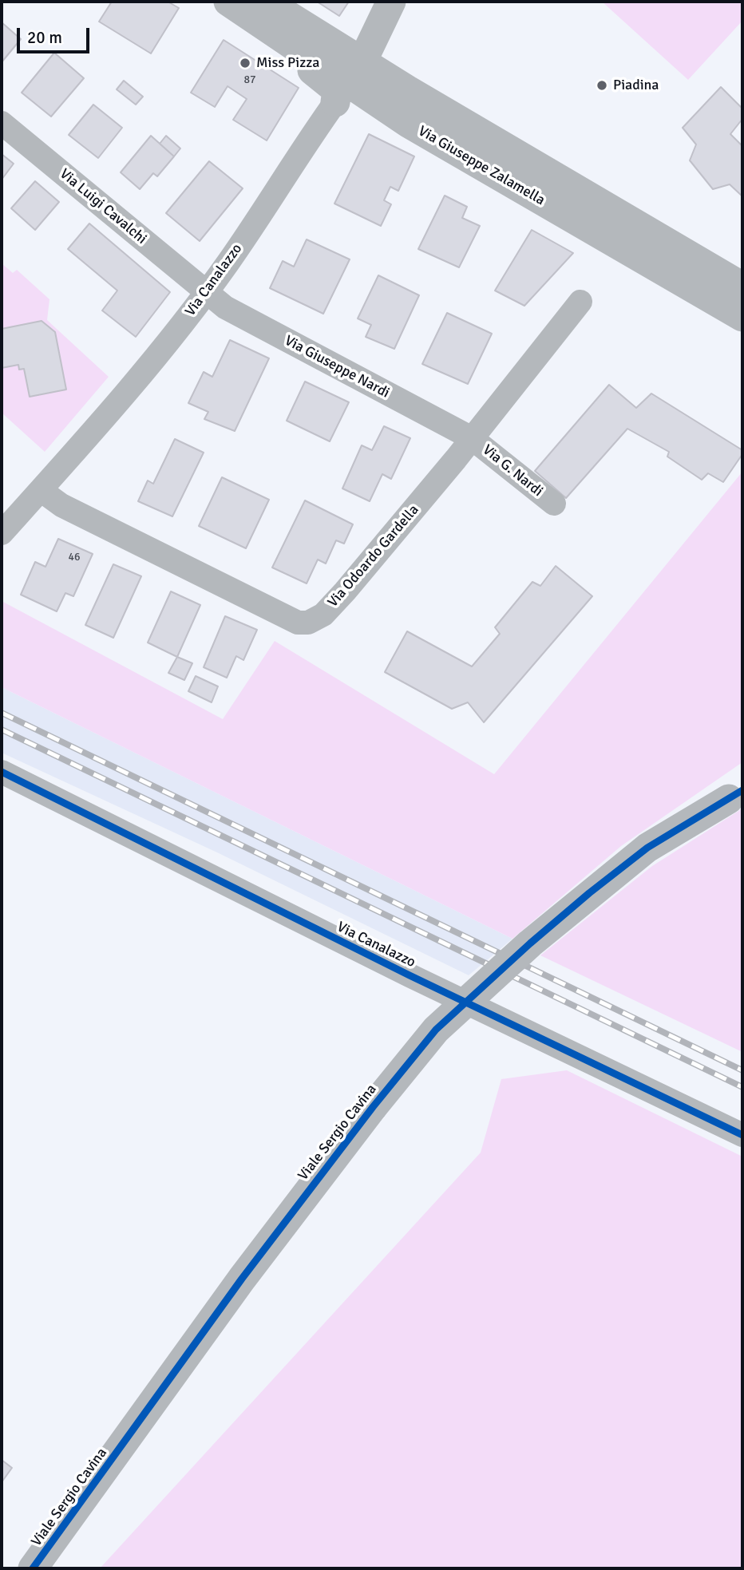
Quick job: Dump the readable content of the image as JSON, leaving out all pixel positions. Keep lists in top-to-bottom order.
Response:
{
  "streets": {
    "street": [
      "Via Giuseppe Zalamella",
      "Via Luigi Cavalchi",
      "Via Canalazzo",
      "Via Giuseppe Nardi",
      "Via G. Nardi",
      "Via Odoardo Gardella",
      "Viale Sergio Cavina"
    ]
  },
  "crossings": [
    ["Via Giuseppe Zalamella", "Via Canalazzo"],
    ["Via Luigi Cavalchi", "Via Canalazzo"],
    ["Via Luigi Cavalchi", "Via Giuseppe Nardi"],
    ["Via Canalazzo", "Via Giuseppe Nardi"],
    ["Via Canalazzo", "Via Odoardo Gardella"],
    ["Via Giuseppe Nardi", "Via G. Nardi"],
    ["Via Giuseppe Nardi", "Via Odoardo Gardella"],
    ["Via G. Nardi", "Via Odoardo Gardella"]
  ],
  "places": ["Miss Pizza", "Piadina"],
  "house_numbers": ["87", "46"],
  "scale_bar": "20 m"
}
